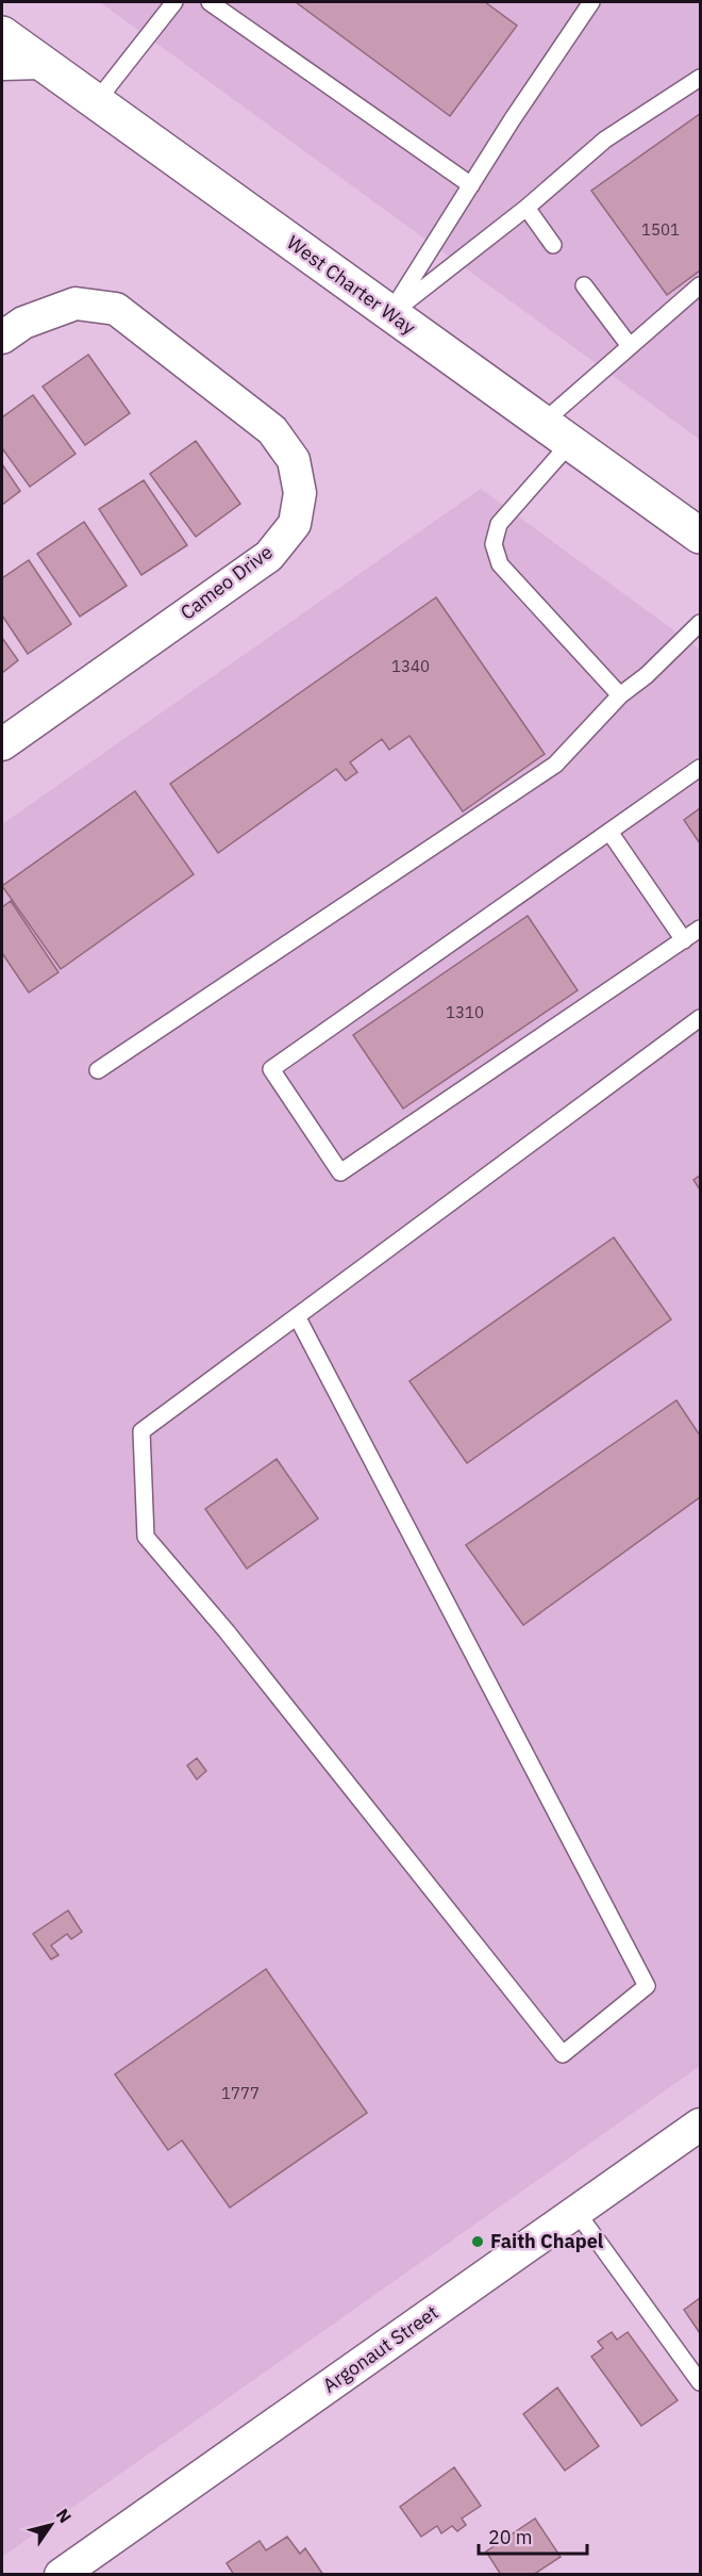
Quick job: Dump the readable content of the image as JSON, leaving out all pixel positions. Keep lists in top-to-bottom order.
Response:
{
  "streets": {
    "highway": ["West Charter Way"],
    "street": ["Cameo Drive", "Argonaut Street"]
  },
  "places": ["Faith Chapel"],
  "house_numbers": [
    "1501",
    "1340",
    "1310",
    "1777"
  ],
  "scale_bar": "20 m",
  "north": "top right"
}
